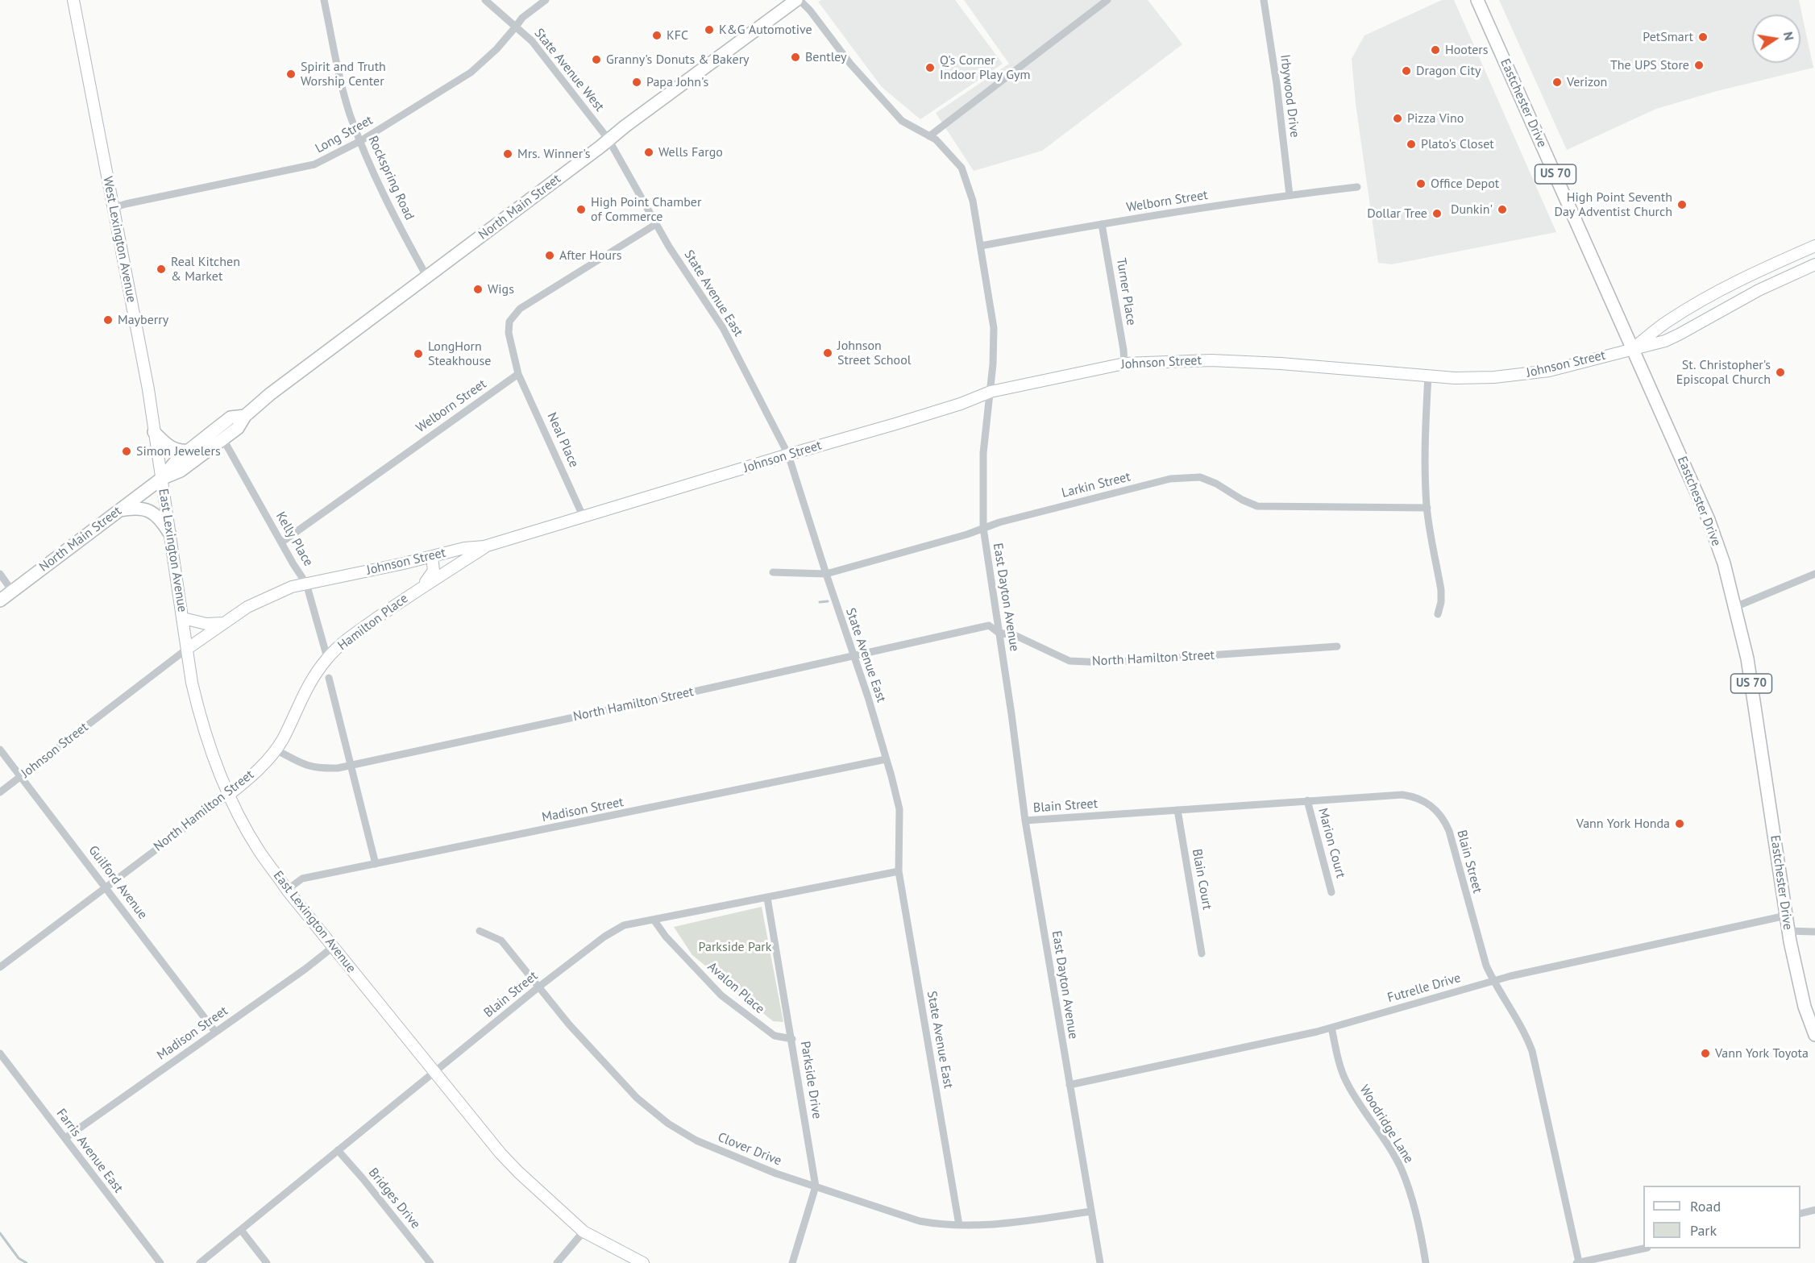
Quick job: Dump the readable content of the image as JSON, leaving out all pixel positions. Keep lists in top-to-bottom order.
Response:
{
  "streets": {
    "main road": ["Eastchester Drive", "US 70", "North Main Street"],
    "street": [
      "State Avenue West",
      "Irbywood Drive",
      "Long Street",
      "Rockspring Road",
      "Welborn Street",
      "West Lexington Avenue",
      "Turner Place",
      "State Avenue East",
      "Johnson Street",
      "Neal Place",
      "Larkin Street",
      "Kelly Place",
      "East Lexington Avenue",
      "East Dayton Avenue",
      "Hamilton Place",
      "North Hamilton Street",
      "Blain Street",
      "Madison Street",
      "Marion Court",
      "Blain Court",
      "Guilford Avenue",
      "Avalon Place",
      "Futrelle Drive",
      "Parkside Drive",
      "Woodridge Lane",
      "Clover Drive",
      "Farris Avenue East",
      "Bridges Drive"
    ]
  },
  "crossings": [
    ["State Avenue West", "Long Street"],
    ["State Avenue West", "North Main Street"],
    ["State Avenue West", "State Avenue East"],
    ["Irbywood Drive", "Welborn Street"],
    ["Eastchester Drive", "Johnson Street"],
    ["Eastchester Drive", "Futrelle Drive"],
    ["Long Street", "Rockspring Road"],
    ["Long Street", "West Lexington Avenue"],
    ["Rockspring Road", "North Main Street"],
    ["Welborn Street", "Turner Place"],
    ["Welborn Street", "Neal Place"],
    ["Welborn Street", "Kelly Place"],
    ["Welborn Street", "East Dayton Avenue"],
    ["North Main Street", "West Lexington Avenue"],
    ["North Main Street", "State Avenue East"],
    ["North Main Street", "Kelly Place"],
    ["North Main Street", "East Lexington Avenue"],
    ["North Main Street", "East Dayton Avenue"],
    ["West Lexington Avenue", "East Lexington Avenue"],
    ["Turner Place", "Johnson Street"],
    ["State Avenue East", "Johnson Street"],
    ["State Avenue East", "Larkin Street"],
    ["State Avenue East", "North Hamilton Street"],
    ["State Avenue East", "Blain Street"],
    ["State Avenue East", "Madison Street"],
    ["State Avenue East", "Clover Drive"],
    ["Johnson Street", "Neal Place"],
    ["Johnson Street", "Kelly Place"],
    ["Johnson Street", "East Lexington Avenue"],
    ["Johnson Street", "East Dayton Avenue"],
    ["Johnson Street", "Hamilton Place"],
    ["Johnson Street", "Guilford Avenue"],
    ["Larkin Street", "East Dayton Avenue"],
    ["Kelly Place", "Hamilton Place"],
    ["East Lexington Avenue", "North Hamilton Street"],
    ["East Lexington Avenue", "Blain Street"],
    ["East Lexington Avenue", "Madison Street"],
    ["East Dayton Avenue", "North Hamilton Street"],
    ["East Dayton Avenue", "Blain Street"],
    ["East Dayton Avenue", "Futrelle Drive"],
    ["East Dayton Avenue", "Clover Drive"],
    ["Hamilton Place", "North Hamilton Street"],
    ["North Hamilton Street", "Guilford Avenue"],
    ["Blain Street", "Marion Court"],
    ["Blain Street", "Blain Court"],
    ["Blain Street", "Avalon Place"],
    ["Blain Street", "Futrelle Drive"],
    ["Blain Street", "Parkside Drive"],
    ["Blain Street", "Clover Drive"],
    ["Blain Street", "Bridges Drive"],
    ["Madison Street", "Guilford Avenue"],
    ["Madison Street", "Farris Avenue East"],
    ["Avalon Place", "Parkside Drive"],
    ["Futrelle Drive", "Woodridge Lane"],
    ["Parkside Drive", "Clover Drive"]
  ],
  "parks": ["Parkside Park"],
  "places": [
    "K&G Automotive",
    "KFC",
    "PetSmart",
    "Hooters",
    "Bentley",
    "Granny's Donuts & Bakery",
    "The UPS Store",
    "Q's Corner Indoor Play Gym",
    "Dragon City",
    "Spirit and Truth Worship Center",
    "Papa John's",
    "Verizon",
    "Pizza Vino",
    "Plato's Closet",
    "Wells Fargo",
    "Mrs. Winner's",
    "Office Depot",
    "High Point Seventh Day Adventist Church",
    "High Point Chamber of Commerce",
    "Dunkin'",
    "Dollar Tree",
    "After Hours",
    "Real Kitchen & Market",
    "Wigs",
    "Mayberry",
    "Johnson Street School",
    "LongHorn Steakhouse",
    "St. Christopher's Episcopal Church",
    "Simon Jewelers",
    "Vann York Honda",
    "Vann York Toyota"
  ],
  "legend": ["Road", "Park"],
  "north": "right"
}
